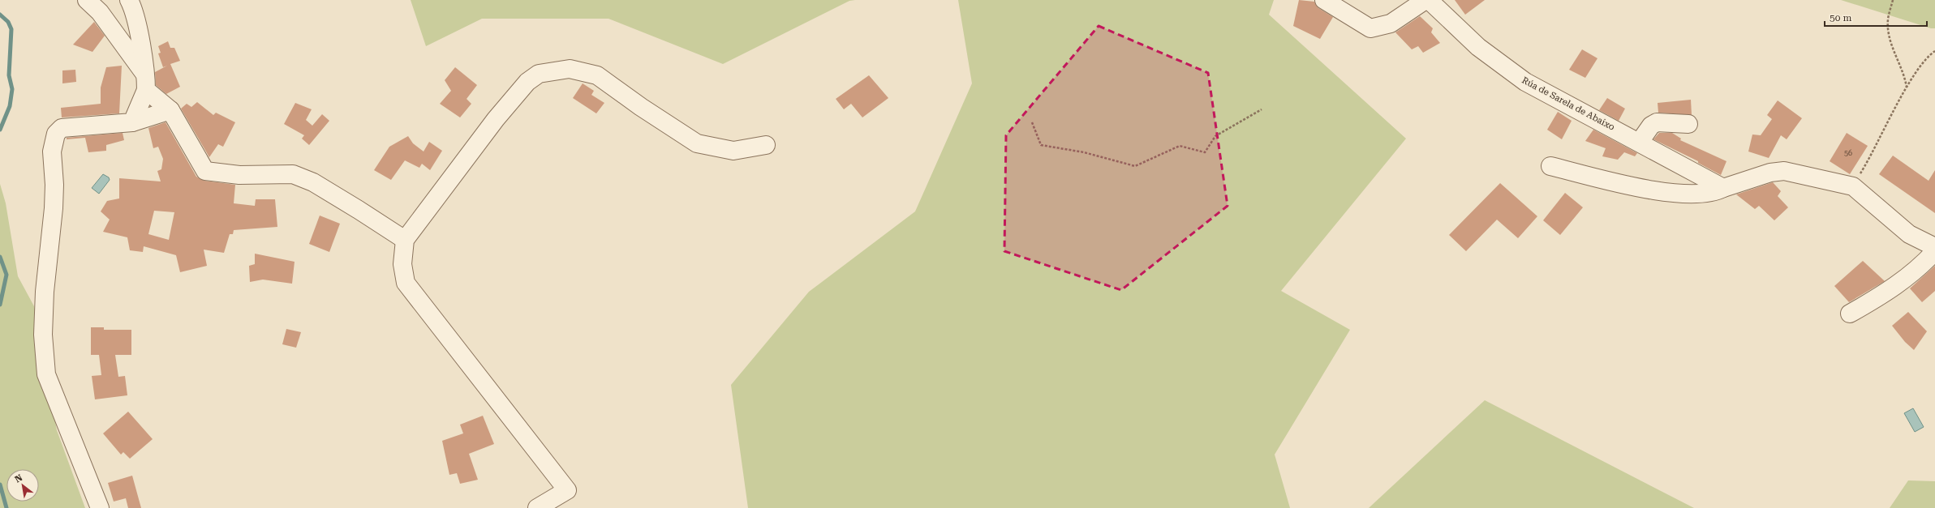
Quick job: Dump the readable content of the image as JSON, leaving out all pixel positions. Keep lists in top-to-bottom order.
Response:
{
  "streets": {
    "street": ["Rúa de Sarela de Abaixo"]
  },
  "house_numbers": ["56"],
  "scale_bar": "50 m",
  "north": "top left"
}
